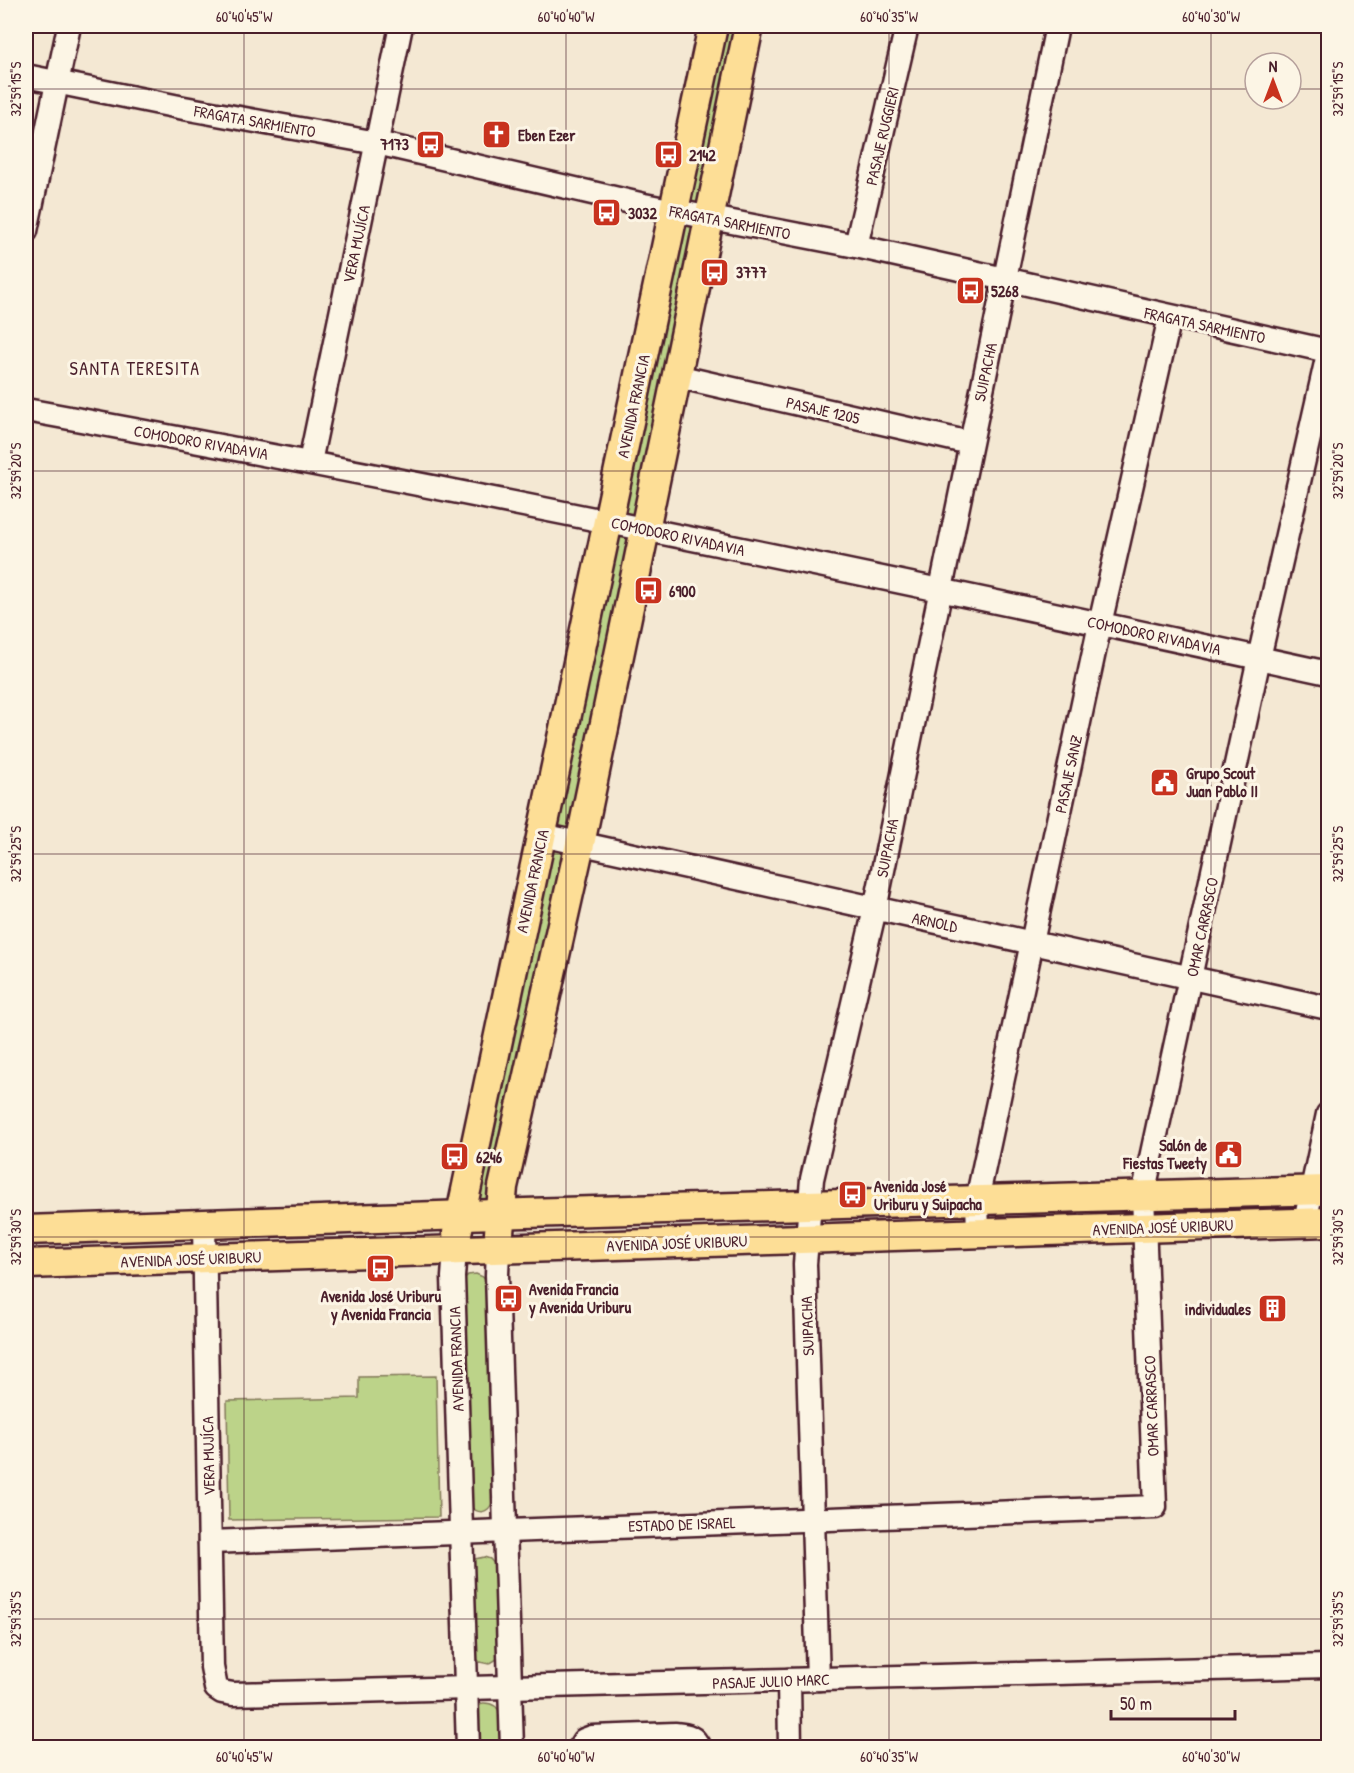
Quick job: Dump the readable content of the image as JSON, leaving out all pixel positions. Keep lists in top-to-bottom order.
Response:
{
  "streets": {
    "main road": ["AVENIDA FRANCIA", "AVENIDA JOSÉ URIBURU"],
    "street": [
      "FRAGATA SARMIENTO",
      "PASAJE RUGGIERI",
      "VERA MUJÍCA",
      "SUIPACHA",
      "PASAJE 1205",
      "COMODORO RIVADAVIA",
      "PASAJE SANZ",
      "ARNOLD",
      "OMAR CARRASCO",
      "ESTADO DE ISRAEL",
      "PASAJE JULIO MARC"
    ]
  },
  "crossings": [
    ["FRAGATA SARMIENTO", "PASAJE RUGGIERI"],
    ["FRAGATA SARMIENTO", "VERA MUJÍCA"],
    ["FRAGATA SARMIENTO", "SUIPACHA"],
    ["FRAGATA SARMIENTO", "AVENIDA FRANCIA"],
    ["FRAGATA SARMIENTO", "PASAJE SANZ"],
    ["FRAGATA SARMIENTO", "OMAR CARRASCO"],
    ["VERA MUJÍCA", "COMODORO RIVADAVIA"],
    ["VERA MUJÍCA", "AVENIDA JOSÉ URIBURU"],
    ["VERA MUJÍCA", "ESTADO DE ISRAEL"],
    ["VERA MUJÍCA", "PASAJE JULIO MARC"],
    ["SUIPACHA", "PASAJE 1205"],
    ["SUIPACHA", "COMODORO RIVADAVIA"],
    ["SUIPACHA", "ARNOLD"],
    ["SUIPACHA", "AVENIDA JOSÉ URIBURU"],
    ["SUIPACHA", "ESTADO DE ISRAEL"],
    ["SUIPACHA", "PASAJE JULIO MARC"],
    ["AVENIDA FRANCIA", "COMODORO RIVADAVIA"],
    ["AVENIDA FRANCIA", "ARNOLD"],
    ["AVENIDA FRANCIA", "AVENIDA JOSÉ URIBURU"],
    ["AVENIDA FRANCIA", "ESTADO DE ISRAEL"],
    ["AVENIDA FRANCIA", "PASAJE JULIO MARC"],
    ["COMODORO RIVADAVIA", "PASAJE SANZ"],
    ["COMODORO RIVADAVIA", "OMAR CARRASCO"],
    ["PASAJE SANZ", "ARNOLD"],
    ["PASAJE SANZ", "AVENIDA JOSÉ URIBURU"],
    ["ARNOLD", "OMAR CARRASCO"],
    ["OMAR CARRASCO", "AVENIDA JOSÉ URIBURU"],
    ["OMAR CARRASCO", "ESTADO DE ISRAEL"]
  ],
  "districts": ["SANTA TERESITA"],
  "places": {
    "church": ["Eben Ezer"],
    "bus stop": [
      "7173",
      "2142",
      "3032",
      "3777",
      "5268",
      "6900",
      "6246",
      "Avenida José Uriburu y Suipacha",
      "Avenida José Uriburu y Avenida Francia",
      "Avenida Francia y Avenida Uriburu"
    ],
    "public building": ["Grupo Scout Juan Pablo II", "Salón de Fiestas Tweety"],
    "building": ["individuales"]
  },
  "scale_bar": "50 m",
  "north": "top",
  "coordinates": [
    "60°40'45\"W",
    "60°40'40\"W",
    "60°40'35\"W",
    "60°40'30\"W",
    "32°59'15\"S",
    "32°59'20\"S",
    "32°59'25\"S",
    "32°59'30\"S",
    "32°59'35\"S"
  ]
}
